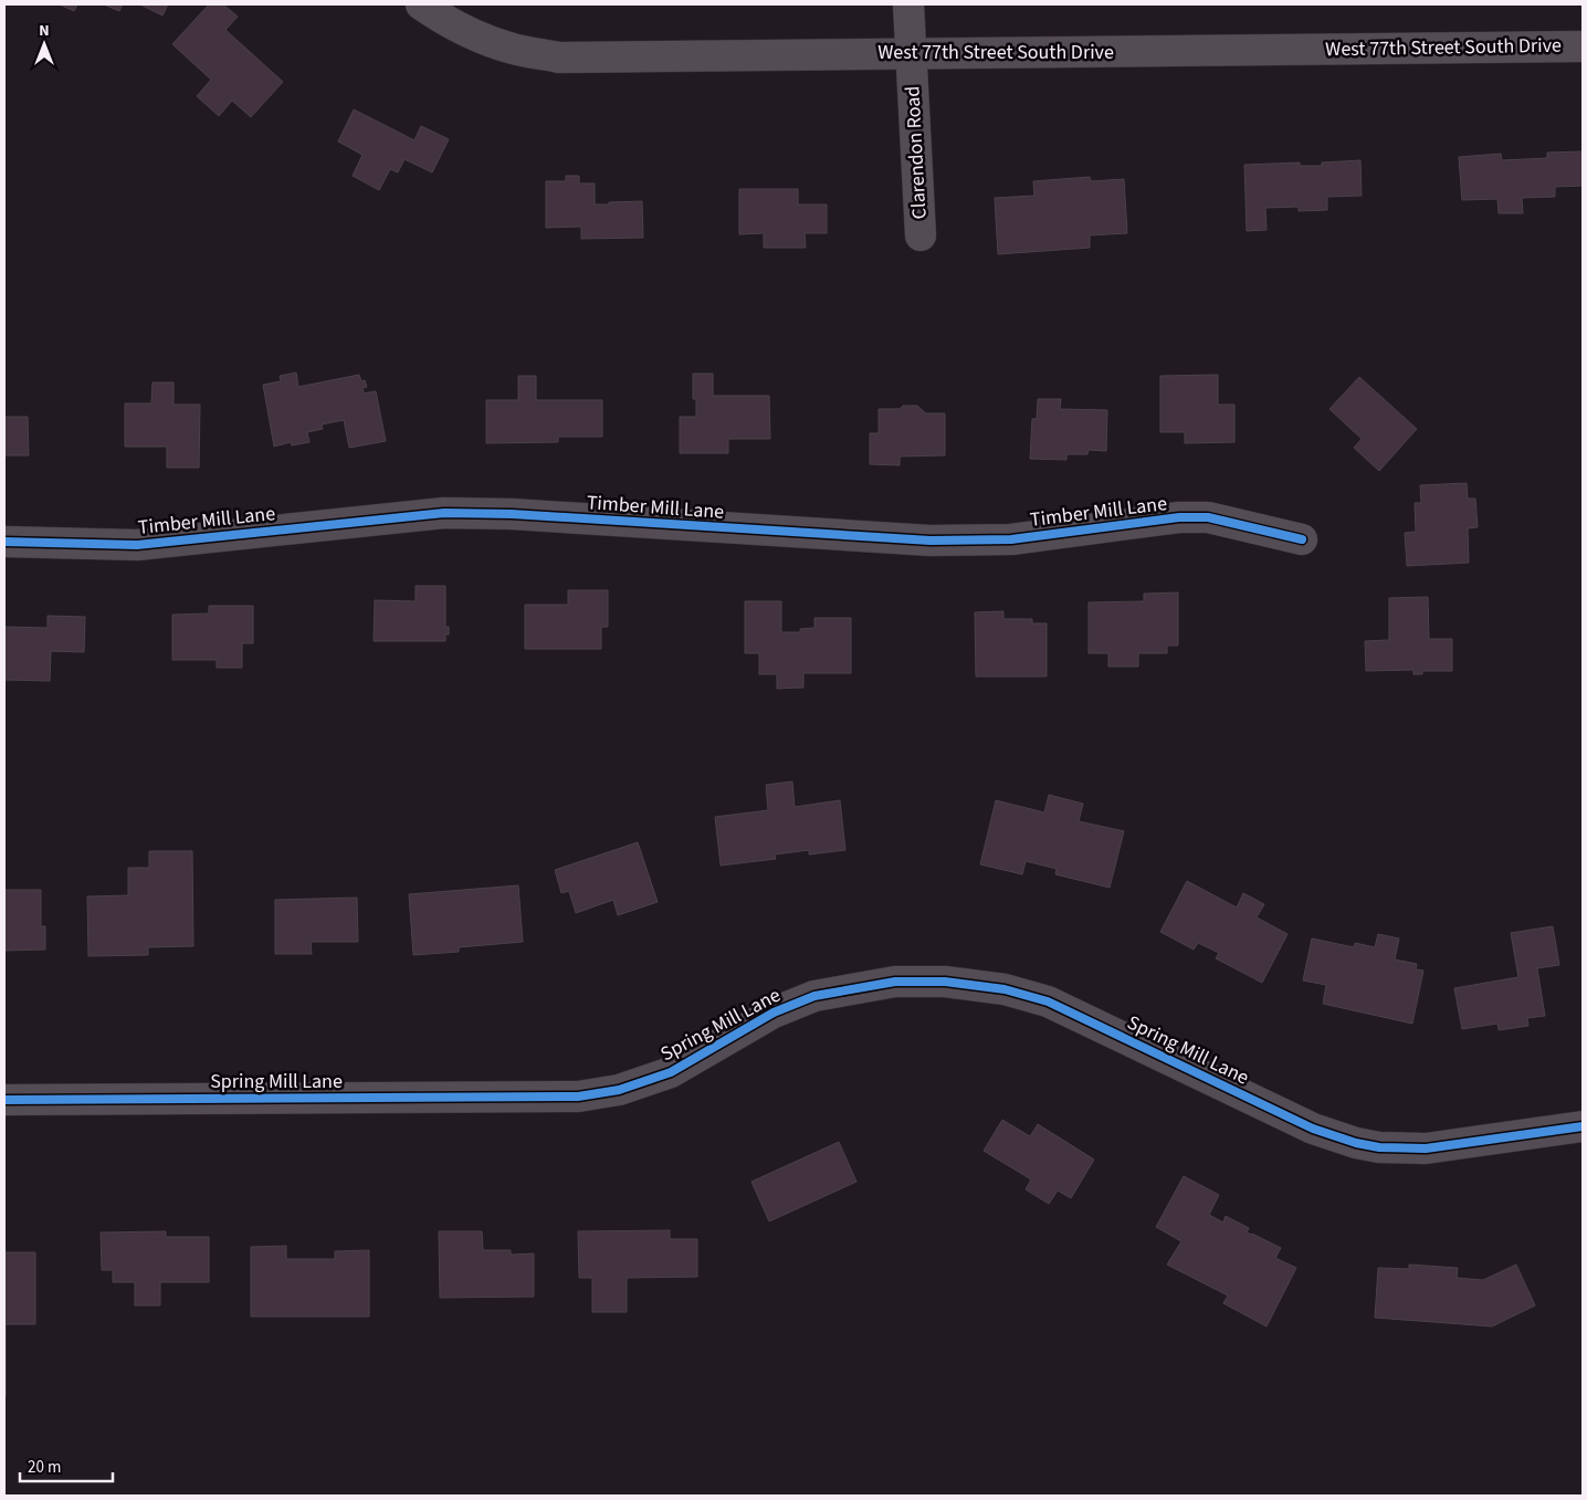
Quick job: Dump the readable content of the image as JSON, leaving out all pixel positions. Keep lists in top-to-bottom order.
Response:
{
  "streets": {
    "street": [
      "West 77th Street South Drive",
      "Clarendon Road",
      "Timber Mill Lane",
      "Spring Mill Lane"
    ]
  },
  "crossings": [
    ["West 77th Street South Drive", "Clarendon Road"]
  ],
  "scale_bar": "20 m",
  "north": "top"
}
